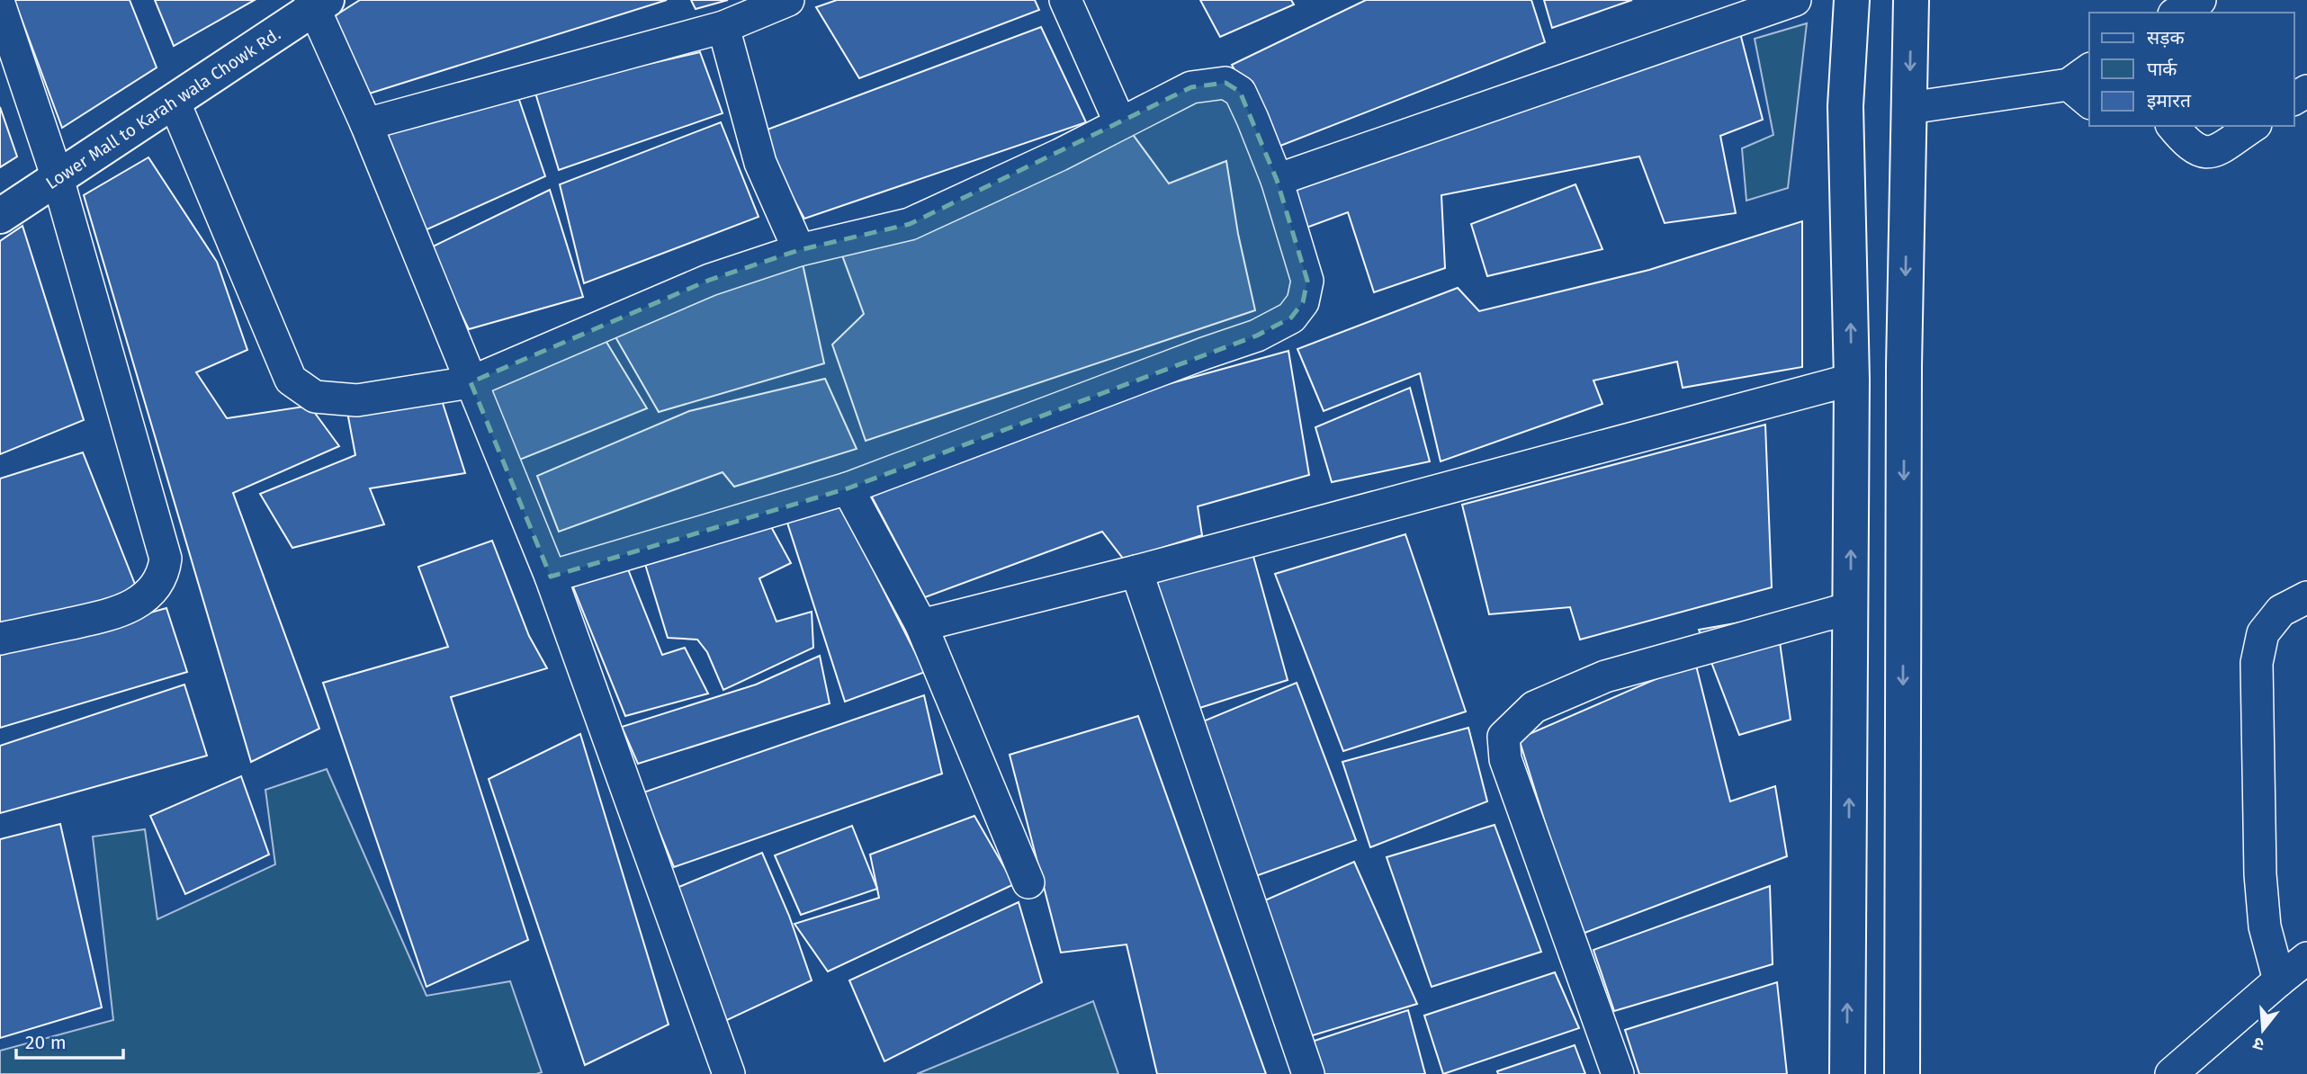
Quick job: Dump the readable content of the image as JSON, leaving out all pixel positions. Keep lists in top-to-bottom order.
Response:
{
  "streets": {
    "main road": ["Lower Mall to Karah wala Chowk Rd."]
  },
  "legend": ["सड़क", "पार्क", "इमारत"],
  "scale_bar": "20 m",
  "north": "bottom"
}
